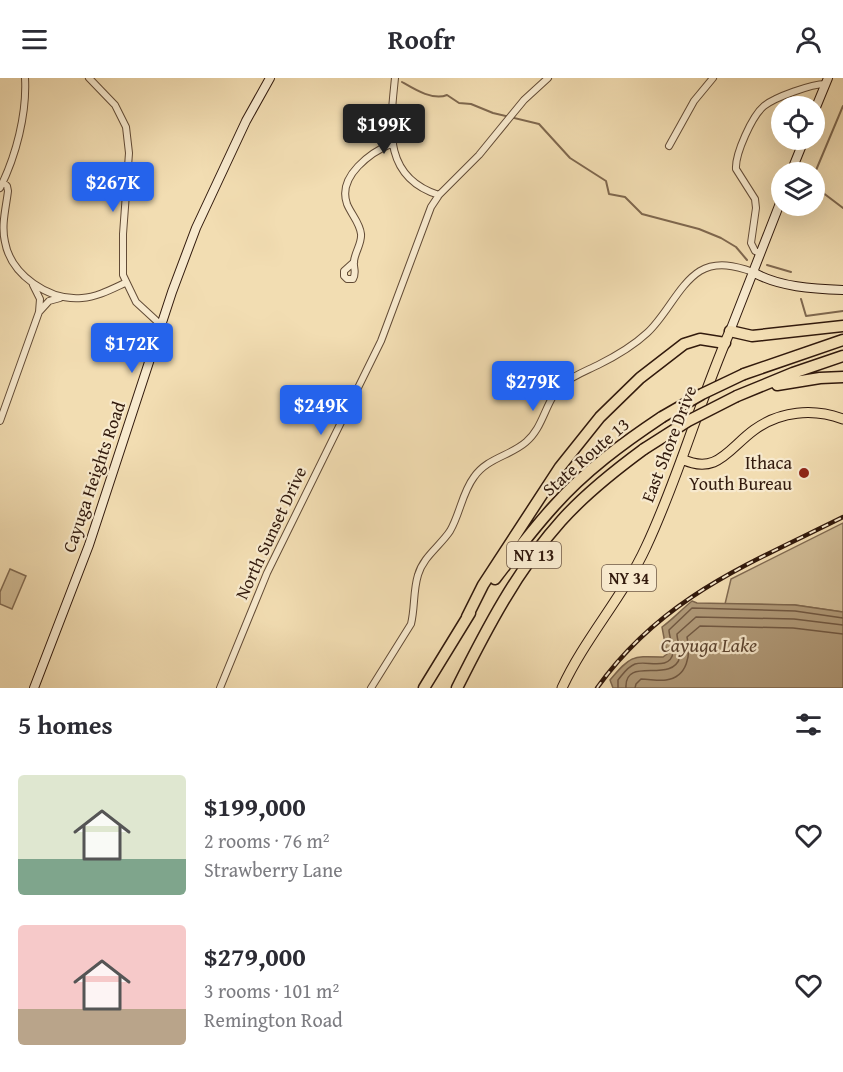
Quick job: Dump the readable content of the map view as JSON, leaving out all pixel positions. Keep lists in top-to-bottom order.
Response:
{
  "streets": {
    "highway": ["State Route 13", "NY 13"],
    "main road": ["East Shore Drive", "NY 34"],
    "street": ["Cayuga Heights Road", "North Sunset Drive"]
  },
  "water": ["Cayuga Lake"],
  "places": ["Ithaca Youth Bureau"],
  "page": {
    "header": "Roofr",
    "price": [
      "$199K",
      "$267K",
      "$172K",
      "$279K",
      "$249K"
    ],
    "heading": "5 homes",
    "list": [
      {
        "name": "$199,000",
        "note": "2 rooms · 76 m² · Strawberry Lane"
      },
      {
        "name": "$279,000",
        "note": "3 rooms · 101 m² · Remington Road"
      }
    ]
  }
}
